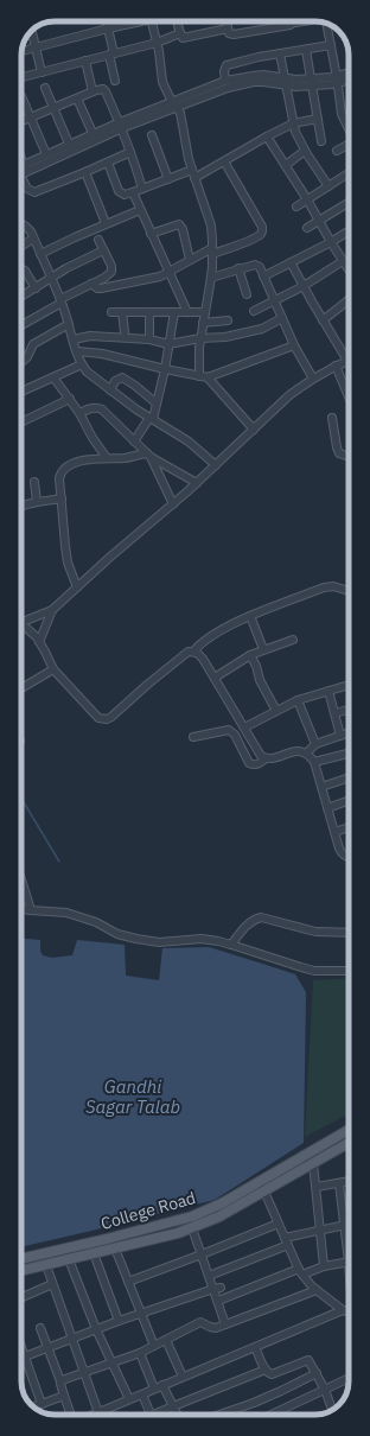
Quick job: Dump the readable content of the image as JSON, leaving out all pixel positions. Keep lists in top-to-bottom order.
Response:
{
  "streets": {
    "main road": ["College Road"]
  },
  "water": ["Gandhi Sagar Talab"]
}
